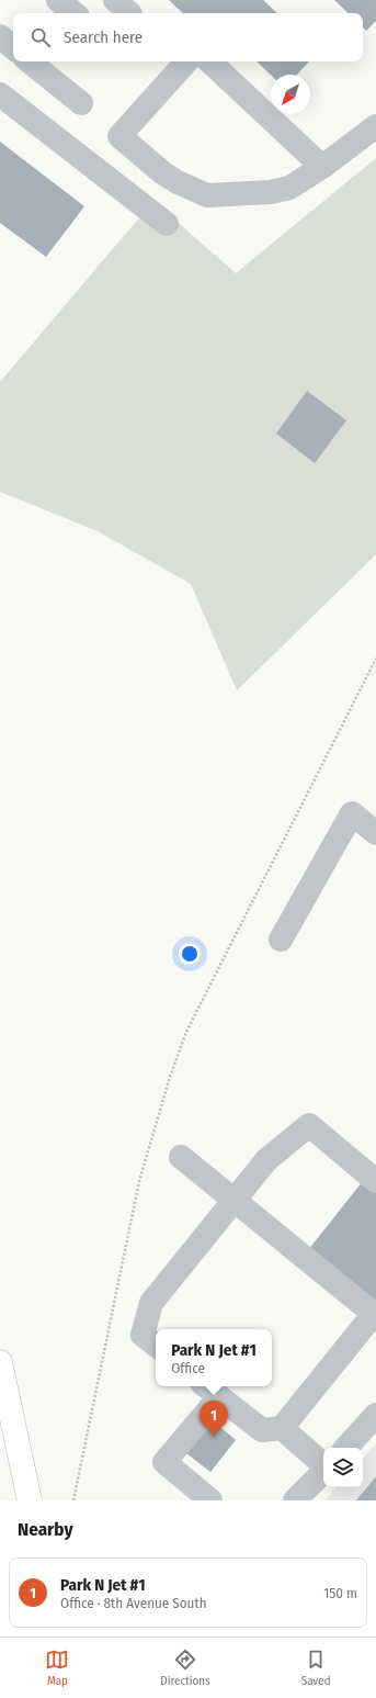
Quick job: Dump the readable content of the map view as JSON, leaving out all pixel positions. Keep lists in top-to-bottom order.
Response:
{
  "north": "bottom left",
  "page": {
    "search": "Search here",
    "popup": ["Park N Jet #1", "Office"],
    "pins": "1",
    "heading": "Nearby",
    "list": [
      {
        "mark": "1",
        "name": "Park N Jet #1",
        "note": "Office · 8th Avenue South",
        "value": "150 m"
      }
    ],
    "nav": ["Map", "Directions", "Saved"]
  }
}
